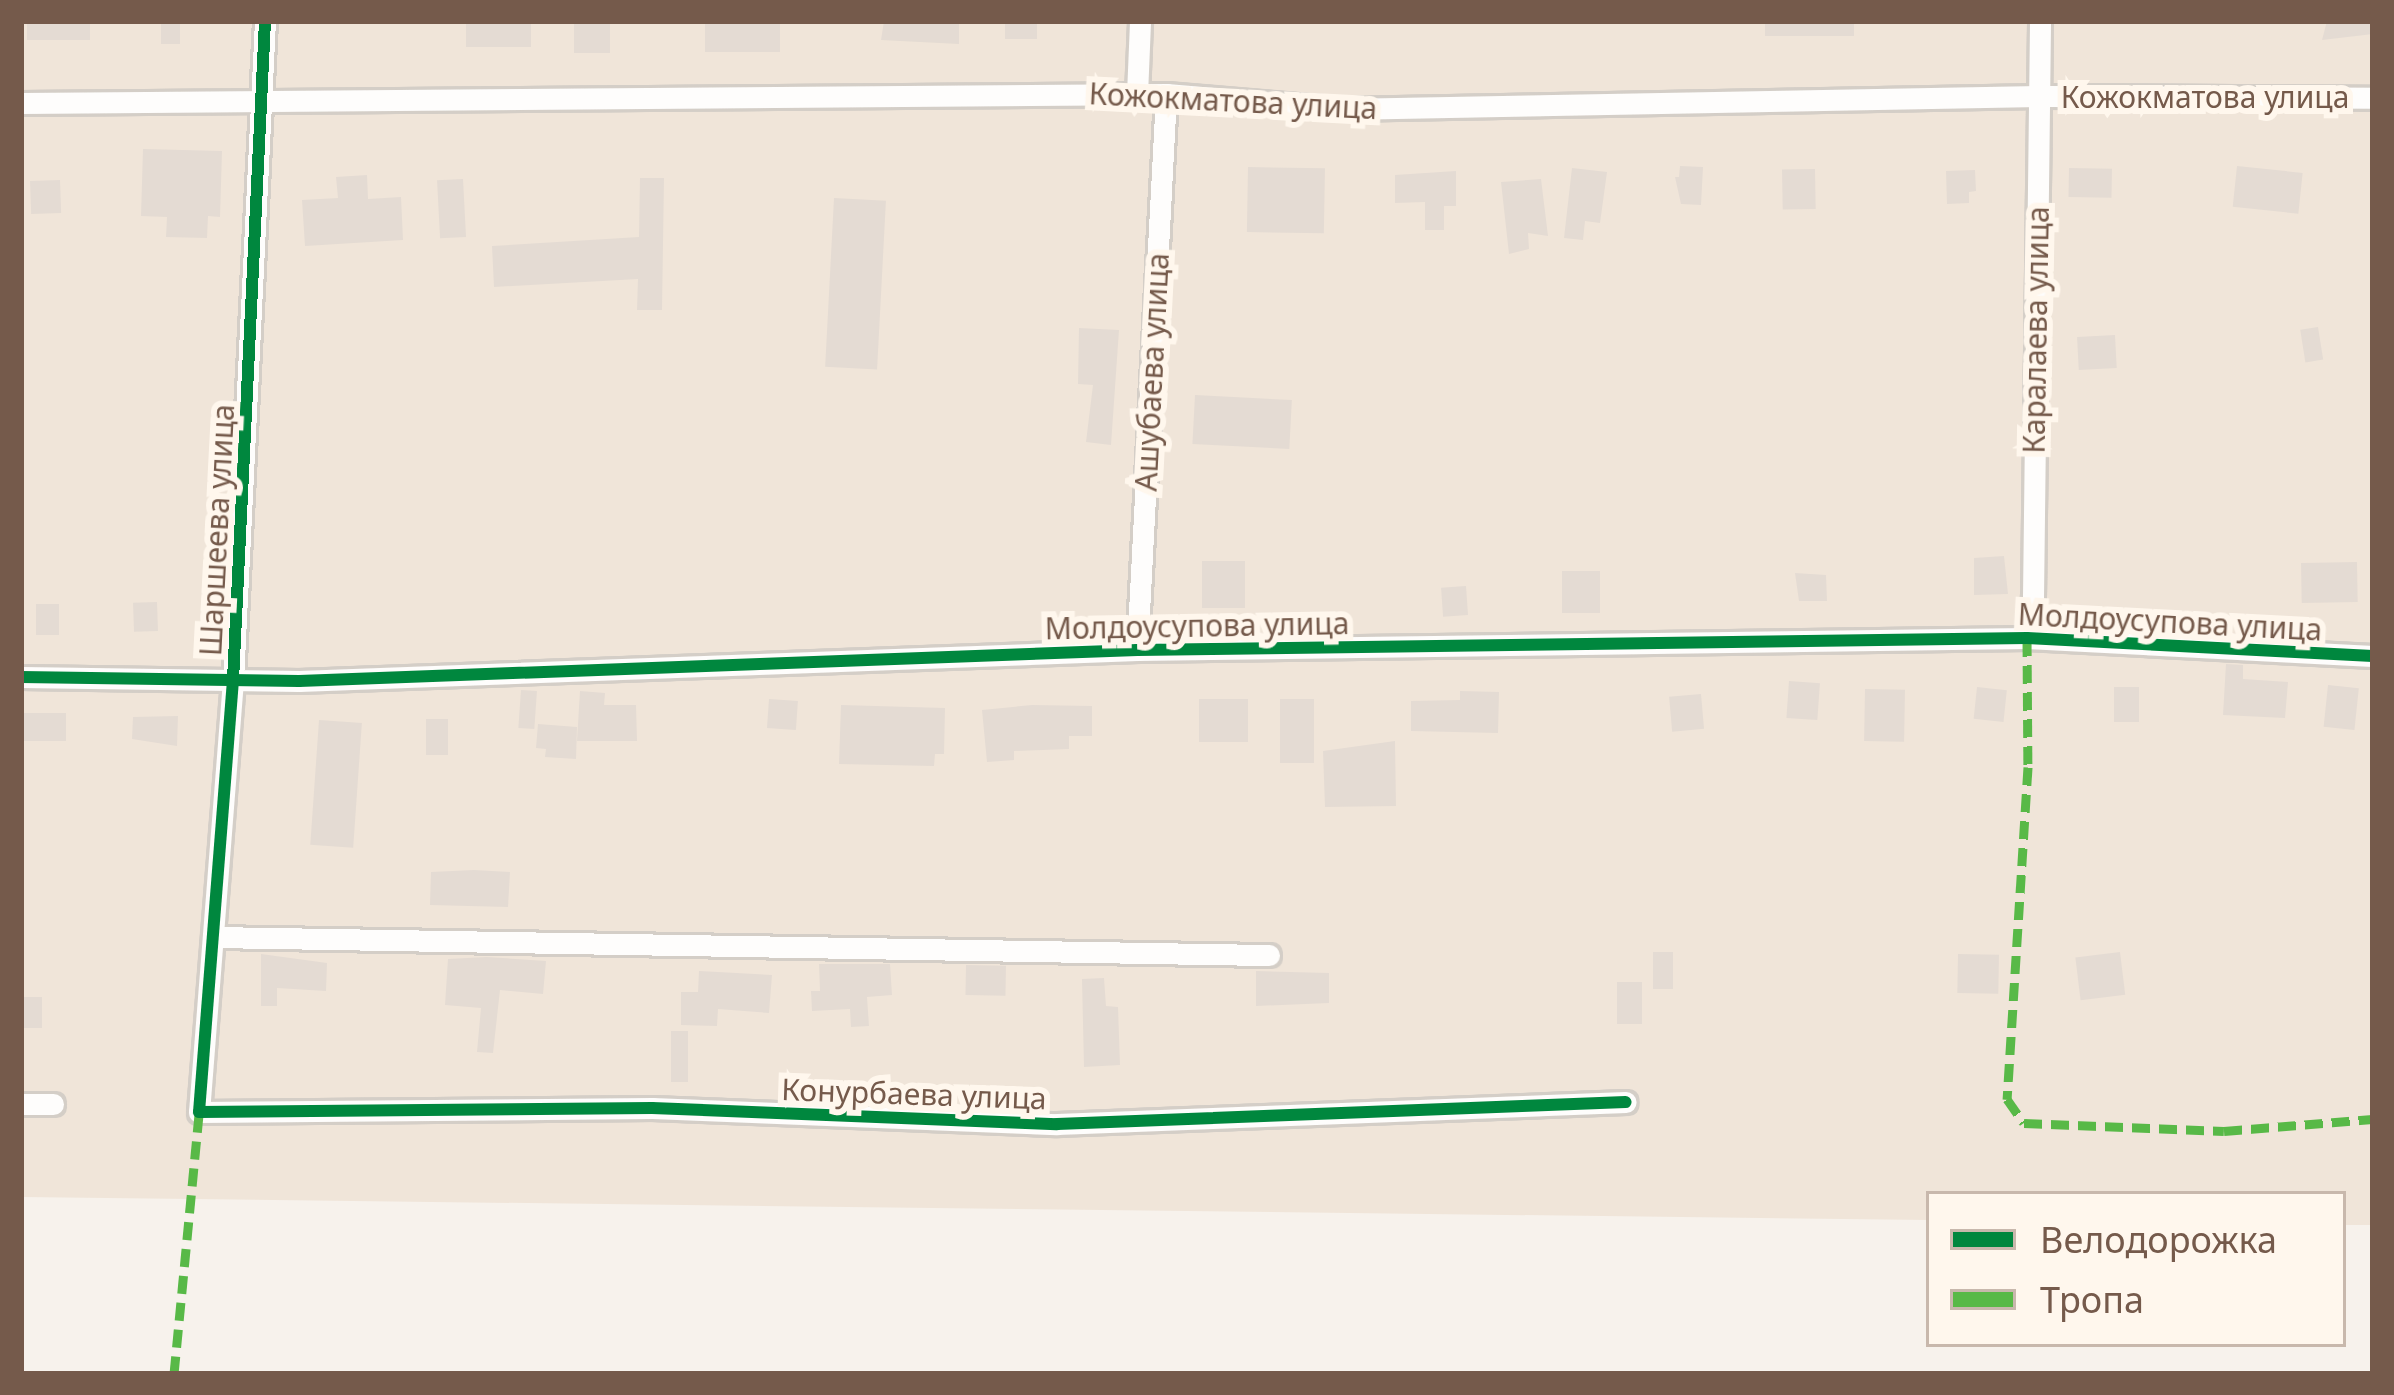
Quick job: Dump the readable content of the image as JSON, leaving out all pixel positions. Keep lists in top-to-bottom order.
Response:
{
  "streets": {
    "street": [
      "Кожокматова улица",
      "Каралаева улица",
      "Ашубаева улица",
      "Шаршеева улица",
      "Молдоусупова улица",
      "Конурбаева улица"
    ]
  },
  "crossings": [
    ["Кожокматова улица", "Каралаева улица"],
    ["Кожокматова улица", "Ашубаева улица"],
    ["Кожокматова улица", "Шаршеева улица"],
    ["Каралаева улица", "Молдоусупова улица"],
    ["Ашубаева улица", "Молдоусупова улица"],
    ["Шаршеева улица", "Молдоусупова улица"],
    ["Шаршеева улица", "Конурбаева улица"]
  ],
  "legend": ["Велодорожка", "Тропа"]
}
